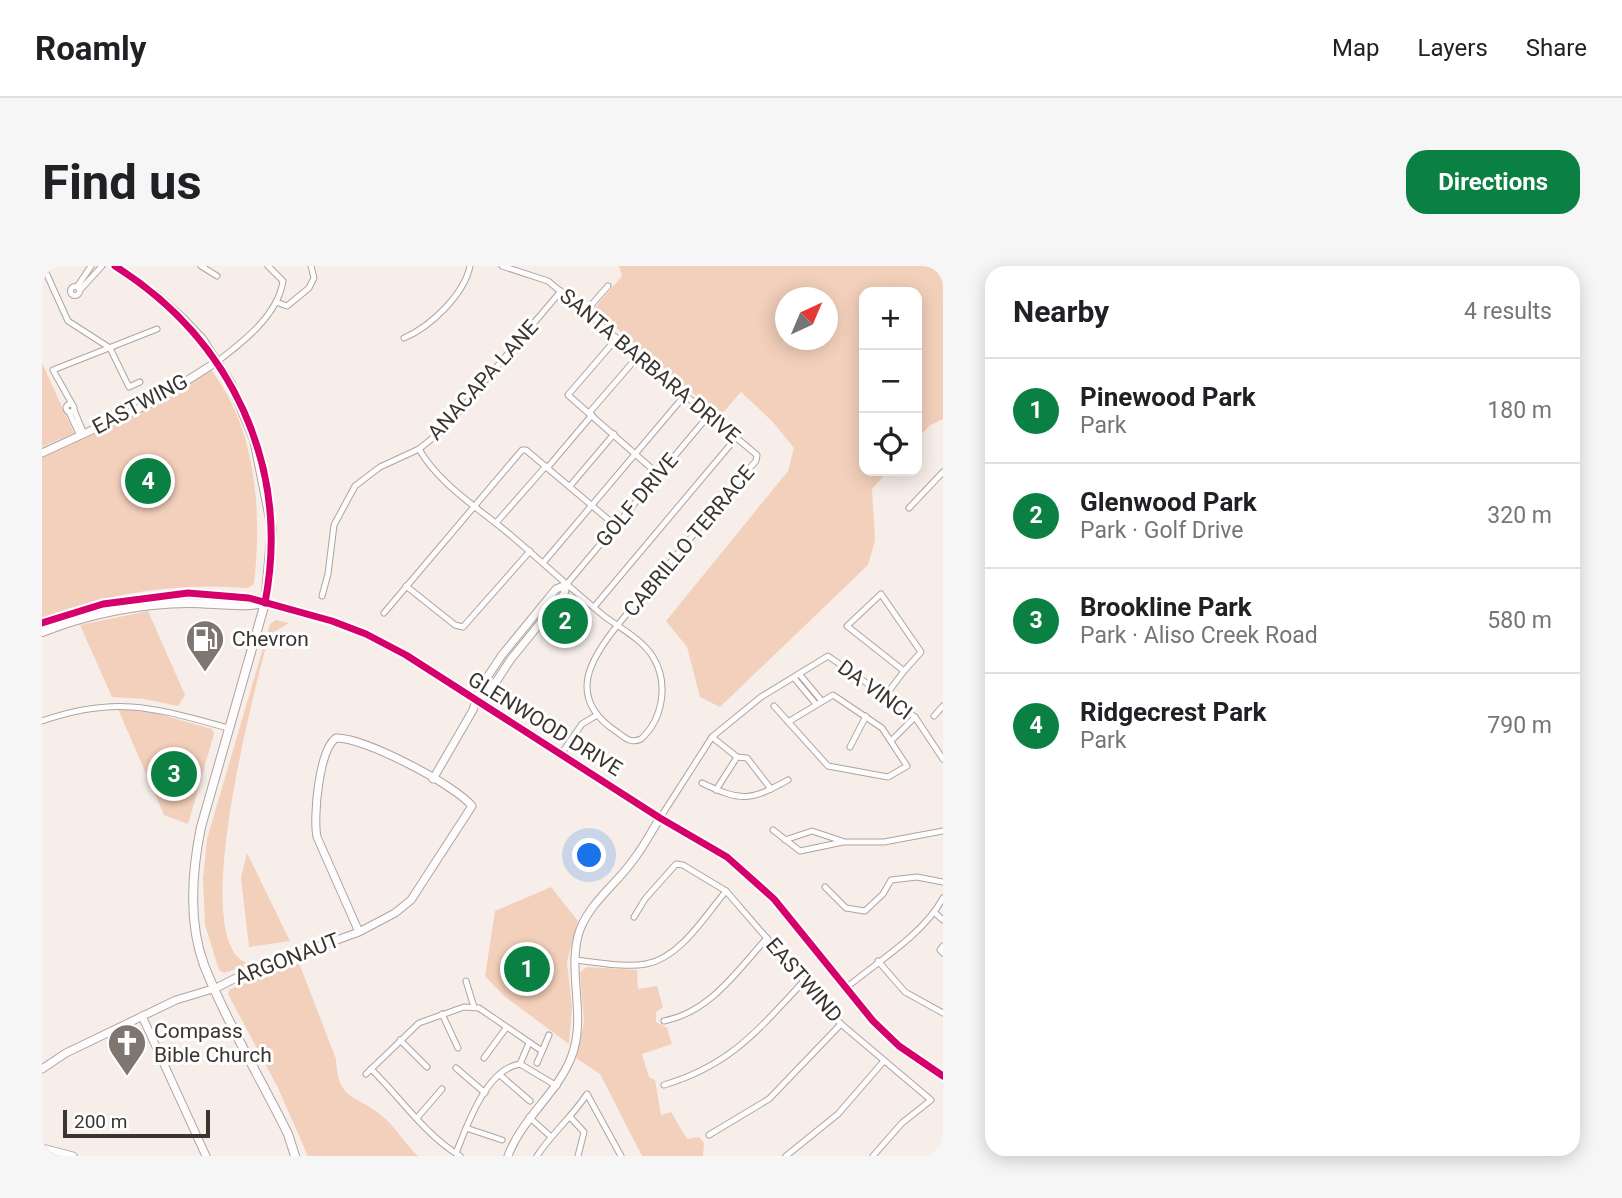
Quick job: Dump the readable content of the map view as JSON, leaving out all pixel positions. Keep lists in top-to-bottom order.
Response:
{
  "streets": {
    "main road": ["GLENWOOD DRIVE"],
    "street": [
      "SANTA BARBARA DRIVE",
      "ANACAPA LANE",
      "EASTWING",
      "GOLF DRIVE",
      "CABRILLO TERRACE",
      "DA VINCI",
      "ARGONAUT",
      "EASTWIND"
    ]
  },
  "crossings": [
    ["SANTA BARBARA DRIVE", "ANACAPA LANE"],
    ["SANTA BARBARA DRIVE", "GOLF DRIVE"],
    ["SANTA BARBARA DRIVE", "CABRILLO TERRACE"],
    ["GOLF DRIVE", "GLENWOOD DRIVE"]
  ],
  "places": {
    "fuel station": ["Chevron"],
    "church": ["Compass Bible Church"]
  },
  "scale_bar": "200 m",
  "north": "top right",
  "page": {
    "header": "Roamly",
    "nav": ["Map", "Layers", "Share"],
    "buttons": "Directions",
    "title": "Find us",
    "heading": ["Nearby", "4 results"],
    "map_buttons": ["+", "−"],
    "list": [
      {
        "mark": "1",
        "name": "Pinewood Park",
        "note": "Park",
        "value": "180 m"
      },
      {
        "mark": "2",
        "name": "Glenwood Park",
        "note": "Park · Golf Drive",
        "value": "320 m"
      },
      {
        "mark": "3",
        "name": "Brookline Park",
        "note": "Park · Aliso Creek Road",
        "value": "580 m"
      },
      {
        "mark": "4",
        "name": "Ridgecrest Park",
        "note": "Park",
        "value": "790 m"
      }
    ],
    "pins": [
      "4",
      "2",
      "3",
      "1"
    ],
    "scale": "200 m"
  }
}
